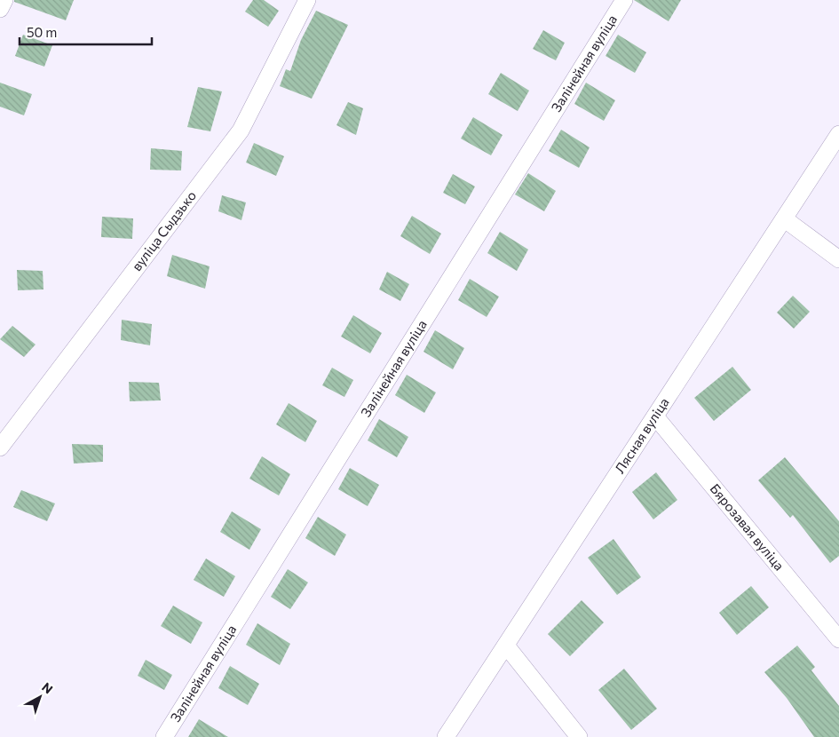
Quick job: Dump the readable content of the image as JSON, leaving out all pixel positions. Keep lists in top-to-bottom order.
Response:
{
  "streets": {
    "street": [
      "Залінейная вуліца",
      "вуліца Сыдзько",
      "Лясная вуліца",
      "Бярозавая вуліца"
    ]
  },
  "crossings": [
    ["Лясная вуліца", "Бярозавая вуліца"]
  ],
  "scale_bar": "50 m",
  "north": "top right"
}
